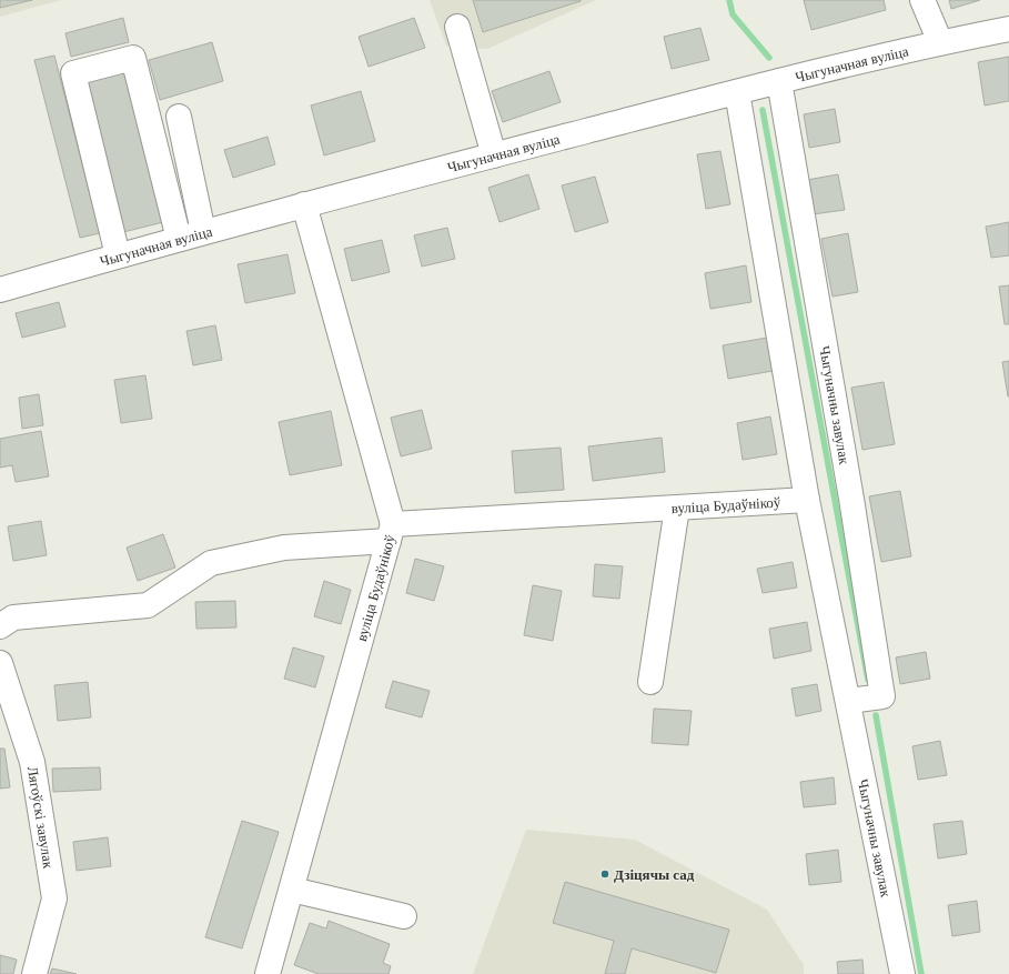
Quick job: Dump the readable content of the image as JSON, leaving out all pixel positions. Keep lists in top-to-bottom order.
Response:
{
  "streets": {
    "street": [
      "Чыгуначная вуліца",
      "Чыгуначны завулак",
      "вуліца Будаўнікоў",
      "Лягоўскі завулак"
    ]
  },
  "crossings": [
    ["Чыгуначная вуліца", "Чыгуначны завулак"],
    ["Чыгуначны завулак", "вуліца Будаўнікоў"]
  ],
  "places": ["Дзіцячы сад"]
}
